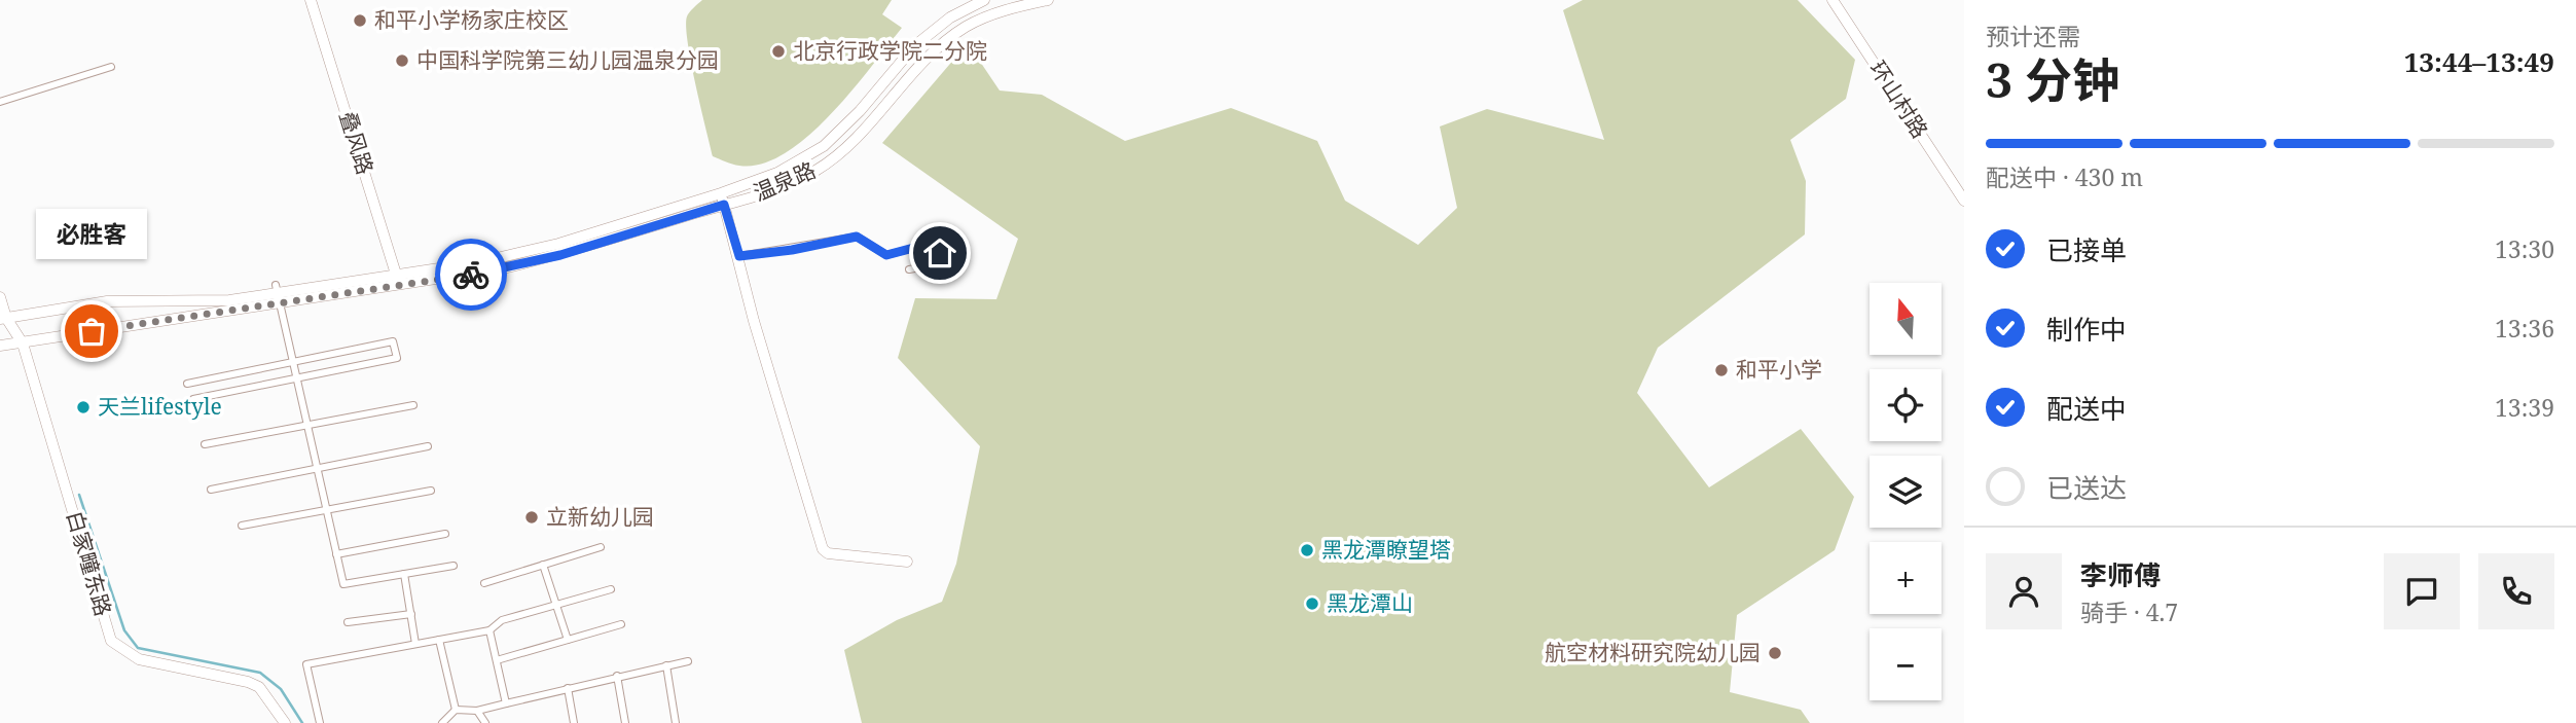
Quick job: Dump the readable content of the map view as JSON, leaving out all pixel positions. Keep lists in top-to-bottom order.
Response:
{
  "streets": {
    "main road": [
      "环山村路",
      "叠风路",
      "温泉路",
      "白家疃东路"
    ]
  },
  "crossings": [
    ["叠风路", "温泉路"],
    ["温泉路", "白家疃东路"]
  ],
  "places": [
    "和平小学杨家庄校区",
    "北京行政学院二分院",
    "中国科学院第三幼儿园温泉分园",
    "必胜客",
    "和平小学",
    "天兰lifestyle",
    "立新幼儿园",
    "黑龙潭瞭望塔",
    "黑龙潭山",
    "航空材料研究院幼儿园"
  ],
  "north": "top",
  "page": {
    "heading": ["3 分钟", "预计还需", "13:44–13:49"],
    "panel": ["李师傅", "骑手 · 4.7"],
    "bar": "配送中 · 430 m",
    "bubble": "必胜客",
    "list": [
      ["已接单", "13:30"],
      ["制作中", "13:36"],
      ["配送中", "13:39"],
      "已送达"
    ],
    "map_buttons": ["+", "−"]
  }
}
